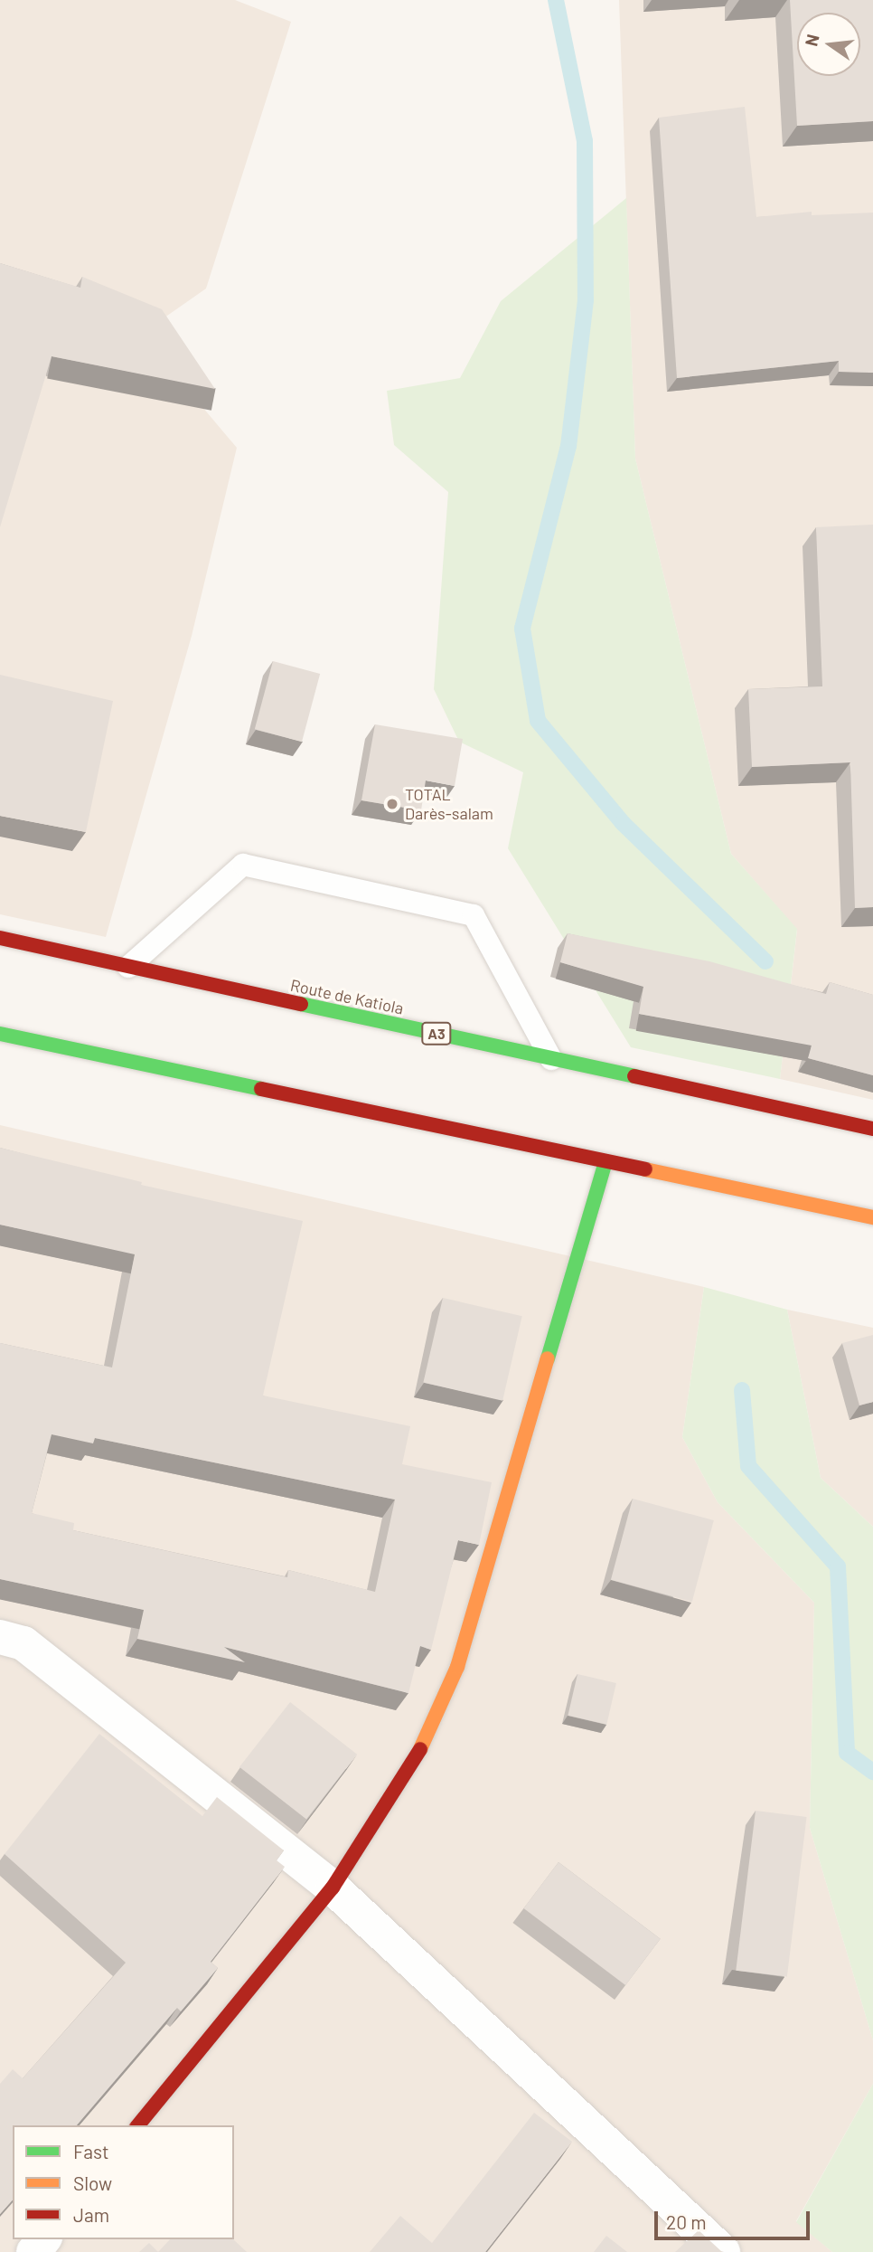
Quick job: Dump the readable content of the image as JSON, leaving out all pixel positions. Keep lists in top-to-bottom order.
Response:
{
  "streets": {
    "main road": ["Route de Katiola", "A3"]
  },
  "places": ["TOTAL Darès-salam"],
  "legend": ["Fast", "Slow", "Jam"],
  "scale_bar": "20 m",
  "north": "left"
}
